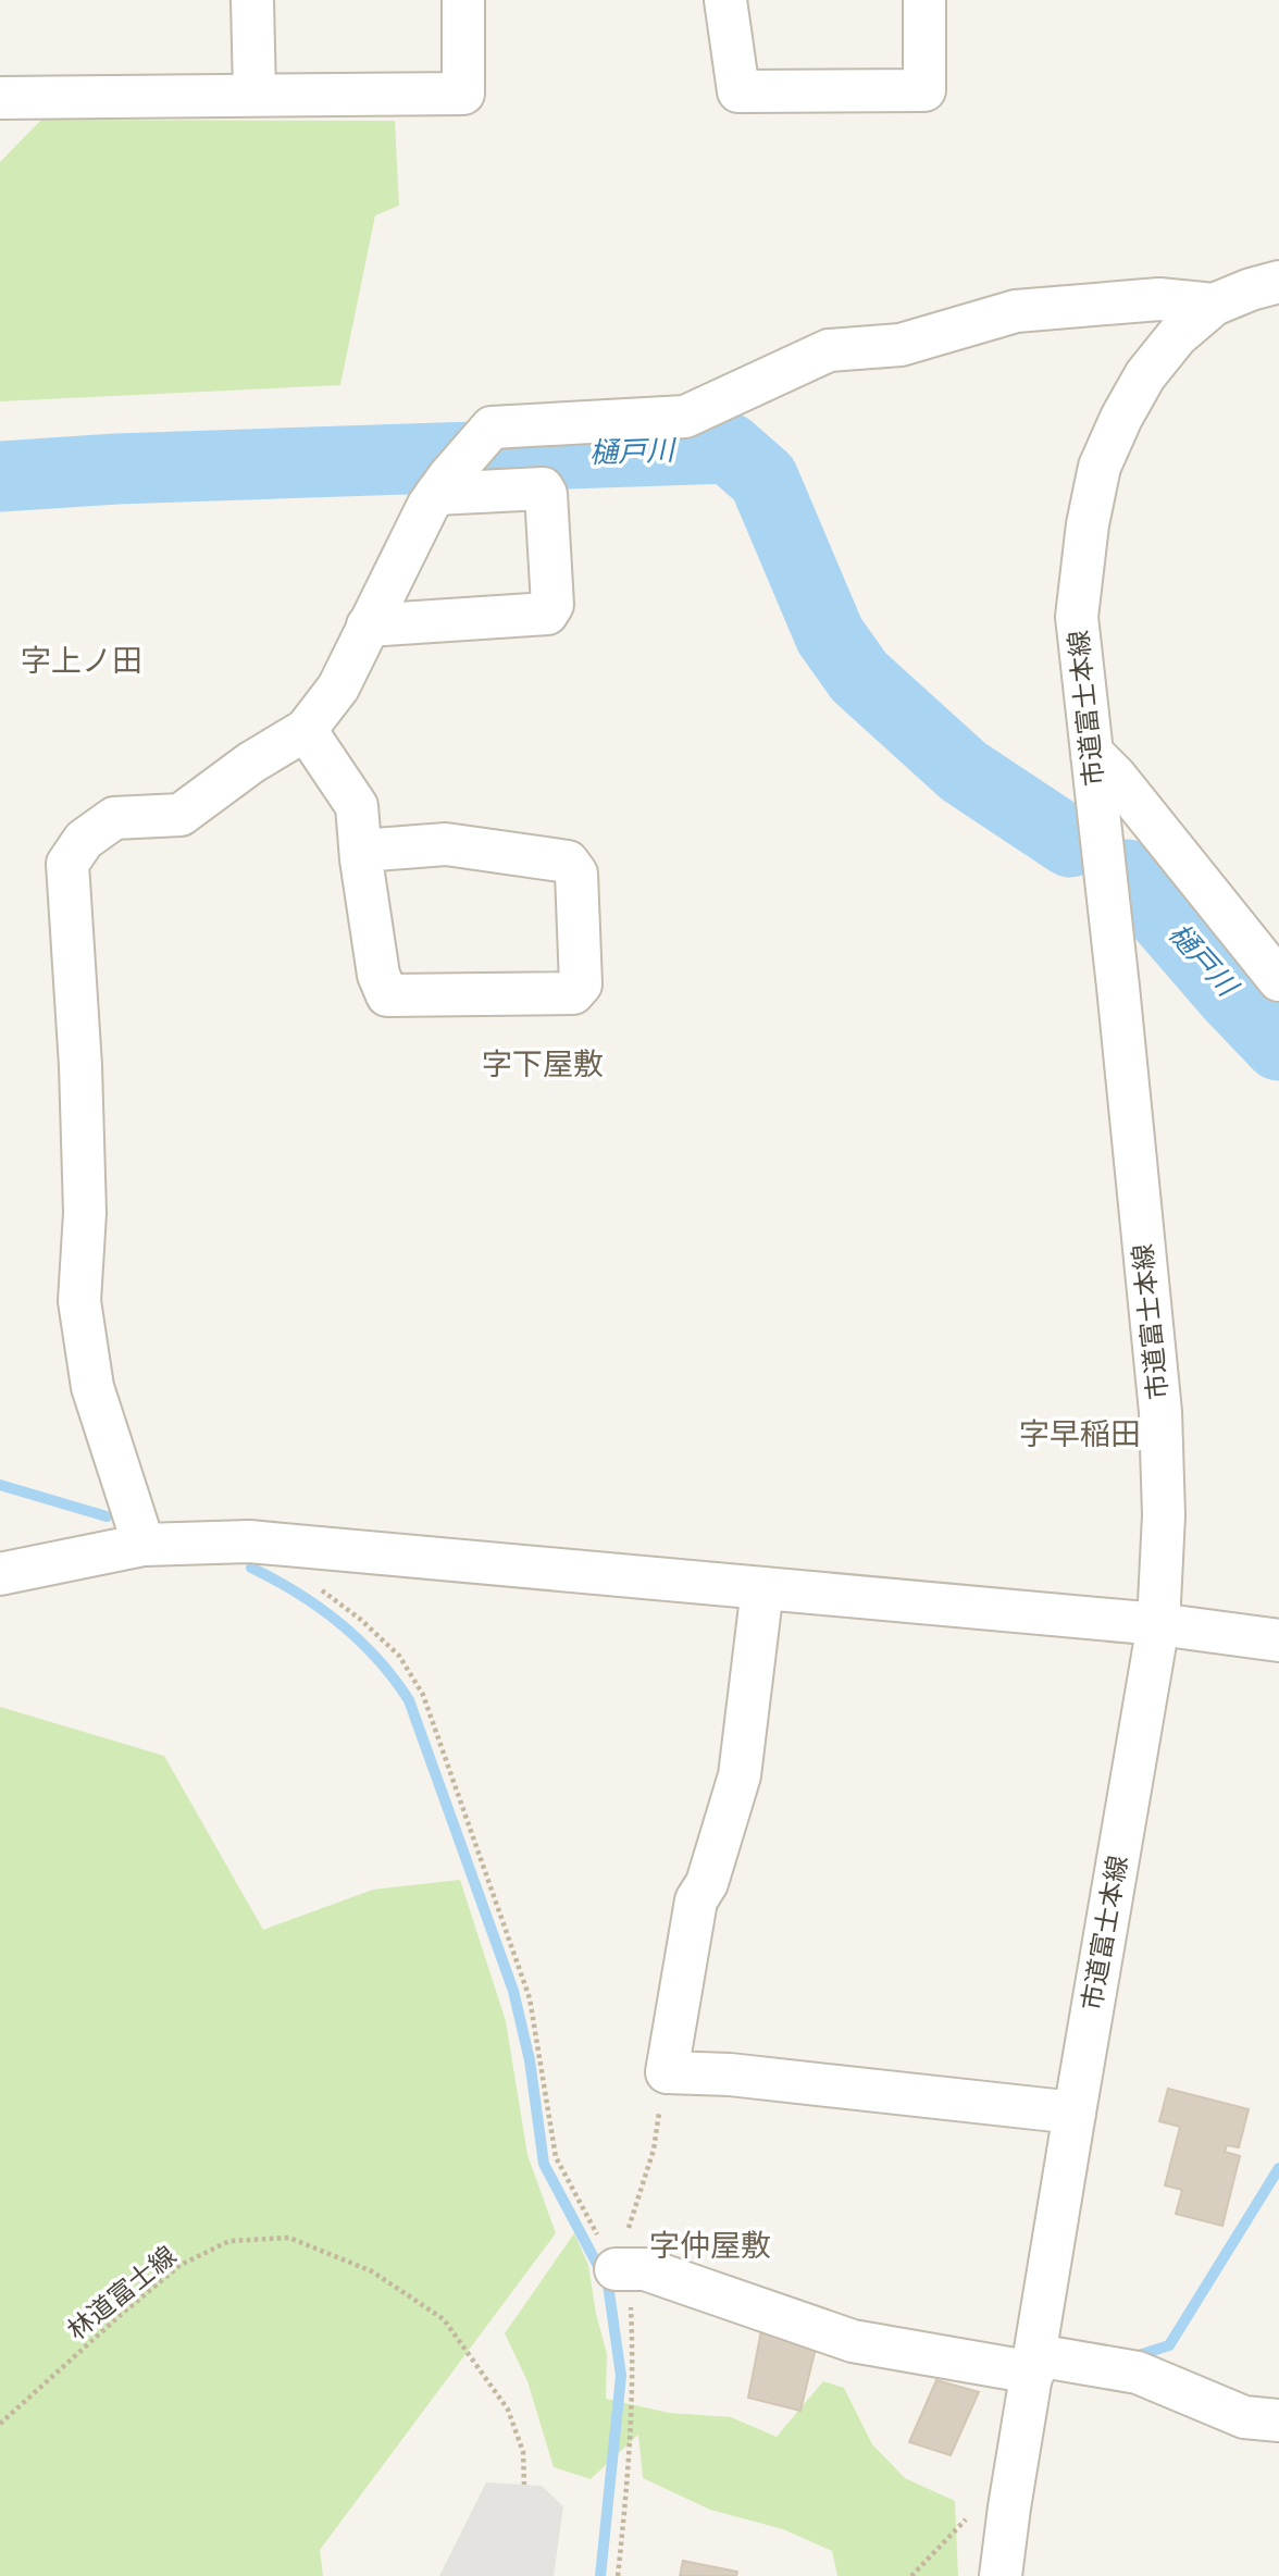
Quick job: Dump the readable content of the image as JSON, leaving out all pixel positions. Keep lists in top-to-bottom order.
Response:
{
  "streets": {
    "street": ["市道富士本線"],
    "path": ["林道富士線"]
  },
  "districts": [
    "字上ノ田",
    "字下屋敷",
    "字早稲田",
    "字仲屋敷"
  ],
  "water": ["樋戸川"]
}
